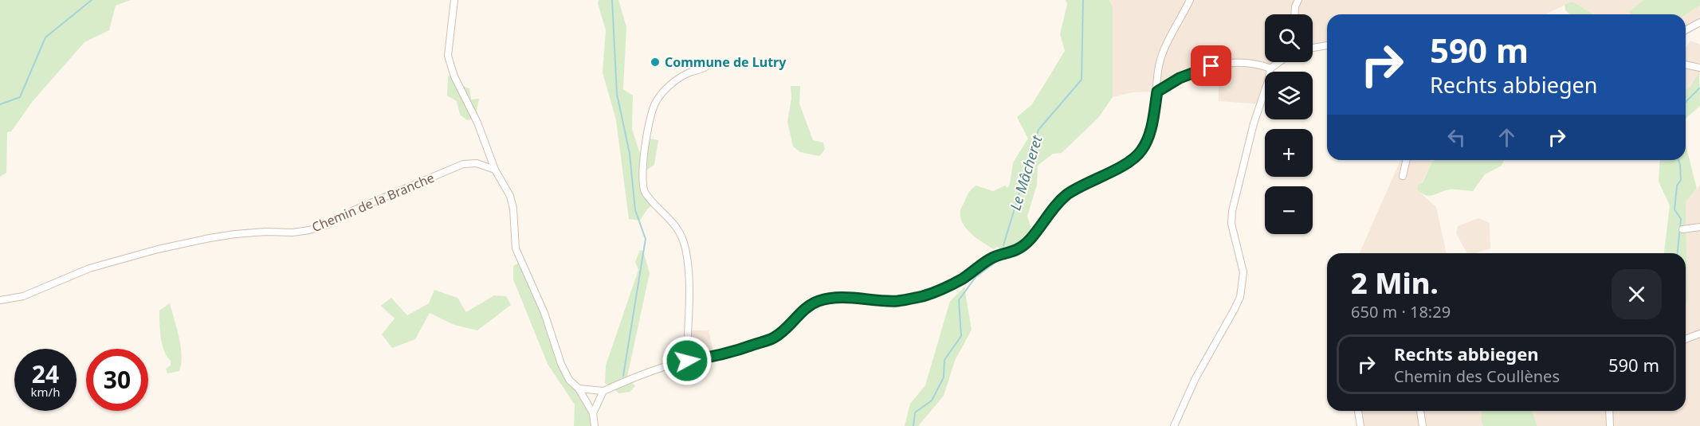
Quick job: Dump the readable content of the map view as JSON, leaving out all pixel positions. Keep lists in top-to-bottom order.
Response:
{
  "streets": {
    "street": ["Chemin de la Branche"]
  },
  "water": ["Le Mâcheret"],
  "places": ["Commune de Lutry"],
  "page": {
    "map_buttons": ["+", "−"],
    "turn": ["590 m", "Rechts abbiegen"],
    "heading": ["2 Min.", "650 m · 18:29"],
    "list": [
      {
        "name": "Rechts abbiegen",
        "note": "Chemin des Coullènes",
        "value": "590 m"
      }
    ],
    "speed": "24 km/h",
    "limit": "30"
  }
}
